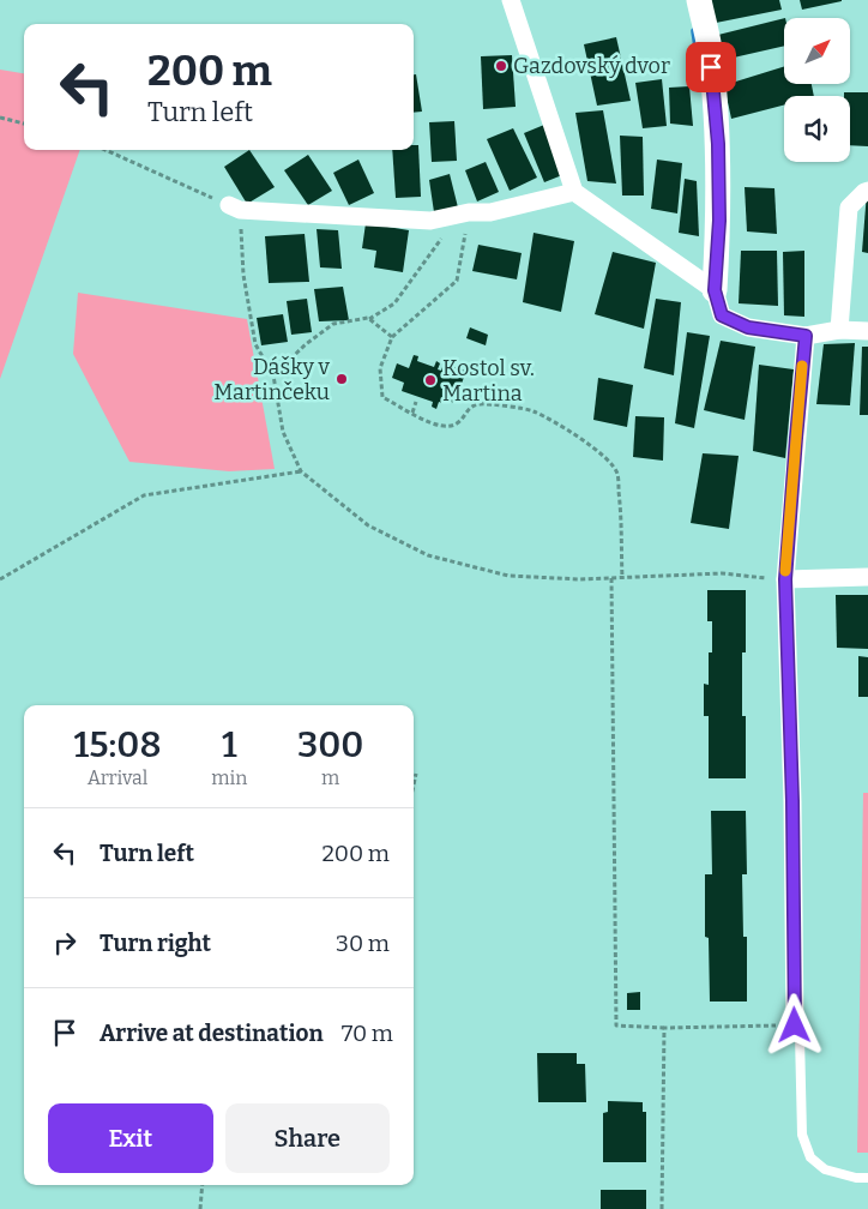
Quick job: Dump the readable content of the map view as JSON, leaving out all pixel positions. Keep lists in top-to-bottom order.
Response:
{
  "places": ["Gazdovský dvor", "Dášky v Martinčeku", "Kostol sv. Martina"],
  "north": "top right",
  "page": {
    "turn": ["200 m", "Turn left"],
    "eta": [
      "15:08",
      "Arrival",
      "1",
      "min",
      "300",
      "m"
    ],
    "list": [
      {
        "name": "Turn left",
        "value": "200 m"
      },
      {
        "name": "Turn right",
        "value": "30 m"
      },
      {
        "name": "Arrive at destination",
        "value": "70 m"
      }
    ],
    "buttons": ["Exit", "Share"]
  }
}
